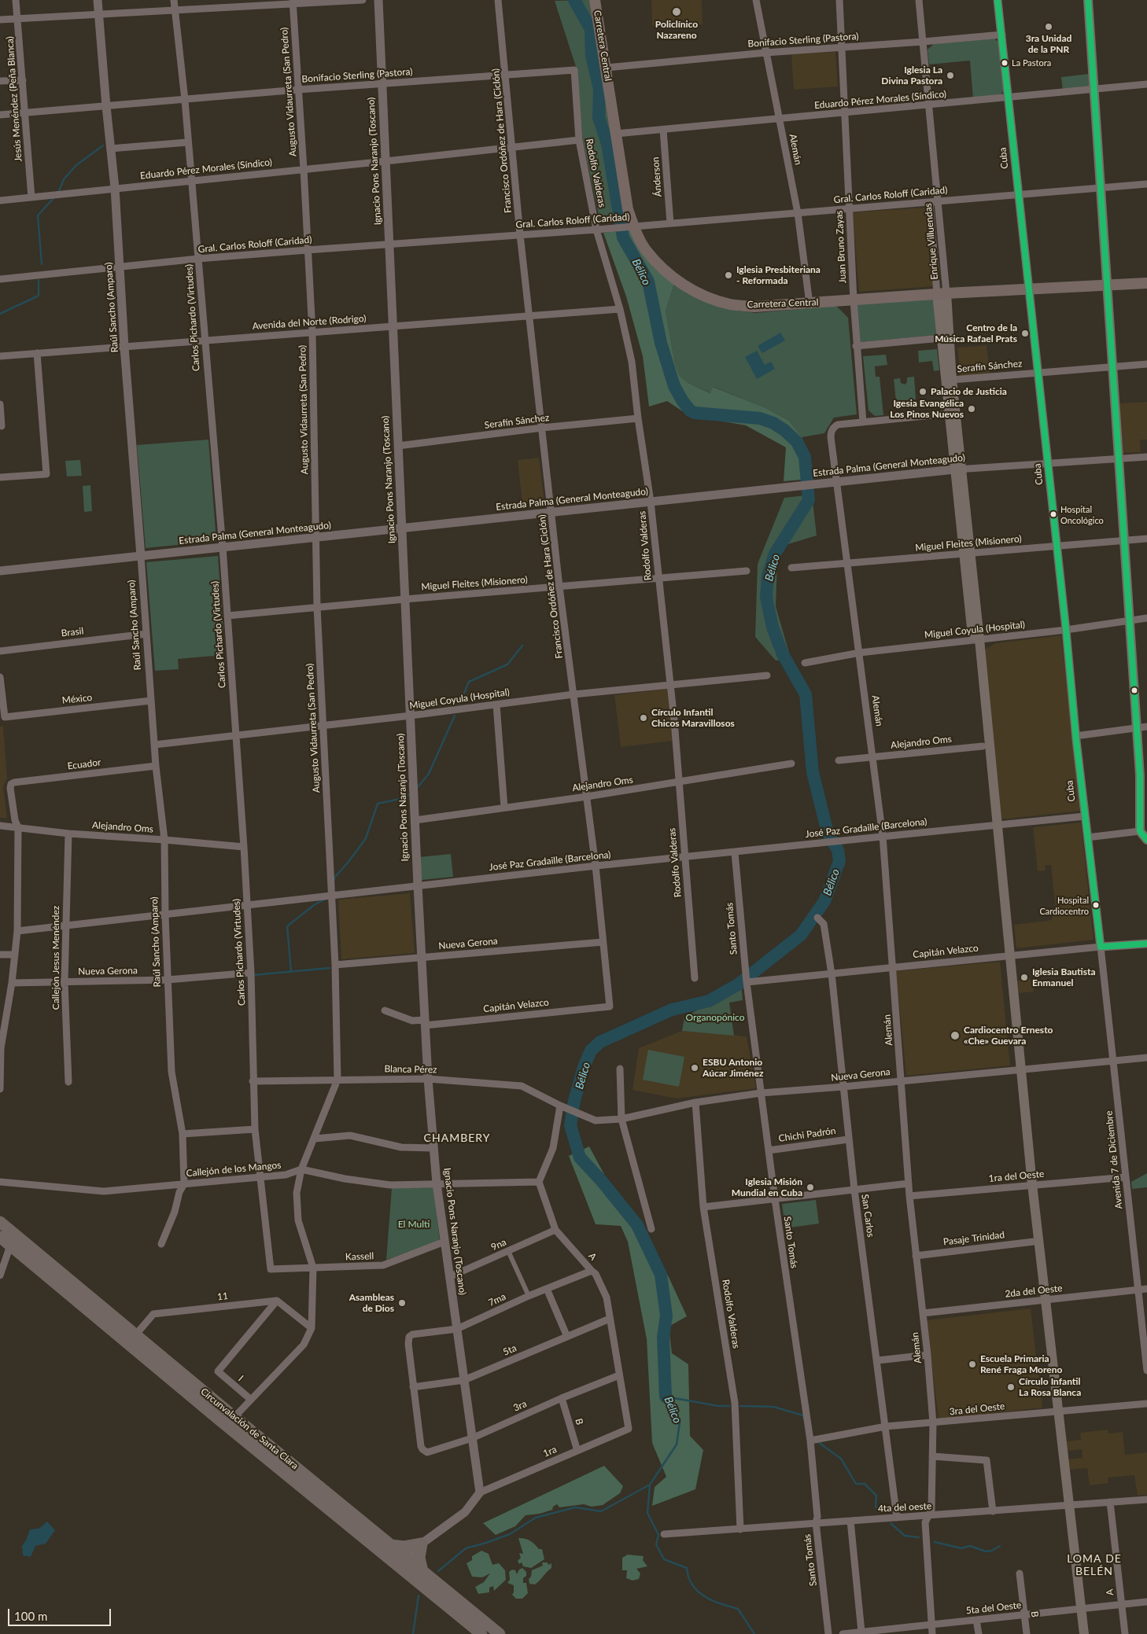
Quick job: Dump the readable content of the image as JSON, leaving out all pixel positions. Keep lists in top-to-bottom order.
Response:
{
  "streets": {
    "highway": ["Circunvalación de Santa Clara"],
    "main road": ["Carretera Central"],
    "street": [
      "Bonifacio Sterling (Pastora)",
      "Augusto Vidaurreta (San Pedro)",
      "Jesús Menéndez (Peña Blanca)",
      "Eduardo Pérez Morales (Síndico)",
      "Francisco Ordóñez de Hara (Ciclón)",
      "Alemán",
      "Cuba",
      "Ignacio Pons Naranjo (Toscano)",
      "Rodolfo Valderas",
      "Ánderson",
      "Gral. Carlos Roloff (Caridad)",
      "Enrique Villuendas",
      "Juan Bruno Zayas",
      "Raúl Sancho (Amparo)",
      "Carlos Pichardo (Virtudes)",
      "Avenida del Norte (Rodrigo)",
      "Serafín Sánchez",
      "Estrada Palma (General Monteagudo)",
      "Miguel Fleites (Misionero)",
      "Miguel Coyula (Hospital)",
      "Brasil",
      "México",
      "Alejandro Oms",
      "Ecuador",
      "José Paz Gradaille (Barcelona)",
      "Santo Tomás",
      "Nueva Gerona",
      "Capitán Velazco",
      "Callejón Jesus Menéndez",
      "Blanca Pérez",
      "Chichi Padrón",
      "Avenida 7 de Diciembre",
      "Callejón de los Mangos",
      "1ra del Oeste",
      "San Carlos",
      "Pasaje Trinidad",
      "9na",
      "Kassell",
      "A",
      "2da del Oeste",
      "11",
      "7ma",
      "5ta",
      "I",
      "3ra",
      "3ra del Oeste",
      "B",
      "1ra",
      "4ta del oeste",
      "5ta del Oeste"
    ]
  },
  "crossings": [
    ["Bonifacio Sterling (Pastora)", "Carretera Central"],
    ["Bonifacio Sterling (Pastora)", "Augusto Vidaurreta (San Pedro)"],
    ["Bonifacio Sterling (Pastora)", "Jesús Menéndez (Peña Blanca)"],
    ["Bonifacio Sterling (Pastora)", "Francisco Ordóñez de Hara (Ciclón)"],
    ["Bonifacio Sterling (Pastora)", "Alemán"],
    ["Bonifacio Sterling (Pastora)", "Cuba"],
    ["Bonifacio Sterling (Pastora)", "Ignacio Pons Naranjo (Toscano)"],
    ["Bonifacio Sterling (Pastora)", "Rodolfo Valderas"],
    ["Bonifacio Sterling (Pastora)", "Enrique Villuendas"],
    ["Bonifacio Sterling (Pastora)", "Juan Bruno Zayas"],
    ["Bonifacio Sterling (Pastora)", "Raúl Sancho (Amparo)"],
    ["Bonifacio Sterling (Pastora)", "Carlos Pichardo (Virtudes)"],
    ["Carretera Central", "Eduardo Pérez Morales (Síndico)"],
    ["Carretera Central", "Alemán"],
    ["Carretera Central", "Cuba"],
    ["Carretera Central", "Gral. Carlos Roloff (Caridad)"],
    ["Carretera Central", "Enrique Villuendas"],
    ["Carretera Central", "Juan Bruno Zayas"],
    ["Augusto Vidaurreta (San Pedro)", "Eduardo Pérez Morales (Síndico)"],
    ["Augusto Vidaurreta (San Pedro)", "Gral. Carlos Roloff (Caridad)"],
    ["Augusto Vidaurreta (San Pedro)", "Avenida del Norte (Rodrigo)"],
    ["Augusto Vidaurreta (San Pedro)", "Estrada Palma (General Monteagudo)"],
    ["Augusto Vidaurreta (San Pedro)", "Miguel Fleites (Misionero)"],
    ["Augusto Vidaurreta (San Pedro)", "Miguel Coyula (Hospital)"],
    ["Augusto Vidaurreta (San Pedro)", "José Paz Gradaille (Barcelona)"],
    ["Augusto Vidaurreta (San Pedro)", "Nueva Gerona"],
    ["Augusto Vidaurreta (San Pedro)", "Blanca Pérez"],
    ["Augusto Vidaurreta (San Pedro)", "Callejón de los Mangos"],
    ["Augusto Vidaurreta (San Pedro)", "Kassell"],
    ["Augusto Vidaurreta (San Pedro)", "I"],
    ["Augusto Vidaurreta (San Pedro)", "Circunvalación de Santa Clara"],
    ["Jesús Menéndez (Peña Blanca)", "Eduardo Pérez Morales (Síndico)"],
    ["Eduardo Pérez Morales (Síndico)", "Francisco Ordóñez de Hara (Ciclón)"],
    ["Eduardo Pérez Morales (Síndico)", "Alemán"],
    ["Eduardo Pérez Morales (Síndico)", "Cuba"],
    ["Eduardo Pérez Morales (Síndico)", "Ignacio Pons Naranjo (Toscano)"],
    ["Eduardo Pérez Morales (Síndico)", "Rodolfo Valderas"],
    ["Eduardo Pérez Morales (Síndico)", "Ánderson"],
    ["Eduardo Pérez Morales (Síndico)", "Enrique Villuendas"],
    ["Eduardo Pérez Morales (Síndico)", "Juan Bruno Zayas"],
    ["Eduardo Pérez Morales (Síndico)", "Raúl Sancho (Amparo)"],
    ["Eduardo Pérez Morales (Síndico)", "Carlos Pichardo (Virtudes)"],
    ["Francisco Ordóñez de Hara (Ciclón)", "Gral. Carlos Roloff (Caridad)"],
    ["Francisco Ordóñez de Hara (Ciclón)", "Avenida del Norte (Rodrigo)"],
    ["Francisco Ordóñez de Hara (Ciclón)", "Serafín Sánchez"],
    ["Francisco Ordóñez de Hara (Ciclón)", "Estrada Palma (General Monteagudo)"],
    ["Francisco Ordóñez de Hara (Ciclón)", "Miguel Fleites (Misionero)"],
    ["Francisco Ordóñez de Hara (Ciclón)", "Miguel Coyula (Hospital)"],
    ["Francisco Ordóñez de Hara (Ciclón)", "Alejandro Oms"],
    ["Francisco Ordóñez de Hara (Ciclón)", "José Paz Gradaille (Barcelona)"],
    ["Francisco Ordóñez de Hara (Ciclón)", "Nueva Gerona"],
    ["Francisco Ordóñez de Hara (Ciclón)", "Capitán Velazco"],
    ["Alemán", "Gral. Carlos Roloff (Caridad)"],
    ["Alemán", "Juan Bruno Zayas"],
    ["Alemán", "Estrada Palma (General Monteagudo)"],
    ["Alemán", "Miguel Fleites (Misionero)"],
    ["Alemán", "Miguel Coyula (Hospital)"],
    ["Alemán", "Alejandro Oms"],
    ["Alemán", "José Paz Gradaille (Barcelona)"],
    ["Alemán", "Nueva Gerona"],
    ["Alemán", "Capitán Velazco"],
    ["Alemán", "1ra del Oeste"],
    ["Alemán", "Pasaje Trinidad"],
    ["Alemán", "2da del Oeste"],
    ["Alemán", "3ra del Oeste"],
    ["Alemán", "4ta del oeste"],
    ["Alemán", "5ta del Oeste"],
    ["Cuba", "Gral. Carlos Roloff (Caridad)"],
    ["Cuba", "Serafín Sánchez"],
    ["Cuba", "Estrada Palma (General Monteagudo)"],
    ["Cuba", "Miguel Fleites (Misionero)"],
    ["Cuba", "Miguel Coyula (Hospital)"],
    ["Cuba", "José Paz Gradaille (Barcelona)"],
    ["Cuba", "Capitán Velazco"],
    ["Cuba", "Avenida 7 de Diciembre"],
    ["Ignacio Pons Naranjo (Toscano)", "Gral. Carlos Roloff (Caridad)"],
    ["Ignacio Pons Naranjo (Toscano)", "Avenida del Norte (Rodrigo)"],
    ["Ignacio Pons Naranjo (Toscano)", "Serafín Sánchez"],
    ["Ignacio Pons Naranjo (Toscano)", "Estrada Palma (General Monteagudo)"],
    ["Ignacio Pons Naranjo (Toscano)", "Miguel Fleites (Misionero)"],
    ["Ignacio Pons Naranjo (Toscano)", "Miguel Coyula (Hospital)"],
    ["Ignacio Pons Naranjo (Toscano)", "Alejandro Oms"],
    ["Ignacio Pons Naranjo (Toscano)", "José Paz Gradaille (Barcelona)"],
    ["Ignacio Pons Naranjo (Toscano)", "Nueva Gerona"],
    ["Ignacio Pons Naranjo (Toscano)", "Capitán Velazco"],
    ["Ignacio Pons Naranjo (Toscano)", "Blanca Pérez"],
    ["Ignacio Pons Naranjo (Toscano)", "9na"],
    ["Ignacio Pons Naranjo (Toscano)", "Kassell"],
    ["Ignacio Pons Naranjo (Toscano)", "7ma"],
    ["Ignacio Pons Naranjo (Toscano)", "5ta"],
    ["Ignacio Pons Naranjo (Toscano)", "3ra"],
    ["Ignacio Pons Naranjo (Toscano)", "1ra"],
    ["Rodolfo Valderas", "Gral. Carlos Roloff (Caridad)"],
    ["Rodolfo Valderas", "Avenida del Norte (Rodrigo)"],
    ["Rodolfo Valderas", "Serafín Sánchez"],
    ["Rodolfo Valderas", "Estrada Palma (General Monteagudo)"],
    ["Rodolfo Valderas", "Miguel Fleites (Misionero)"],
    ["Rodolfo Valderas", "Miguel Coyula (Hospital)"],
    ["Rodolfo Valderas", "Alejandro Oms"],
    ["Rodolfo Valderas", "José Paz Gradaille (Barcelona)"],
    ["Rodolfo Valderas", "Nueva Gerona"],
    ["Rodolfo Valderas", "4ta del oeste"],
    ["Ánderson", "Gral. Carlos Roloff (Caridad)"],
    ["Gral. Carlos Roloff (Caridad)", "Enrique Villuendas"],
    ["Gral. Carlos Roloff (Caridad)", "Juan Bruno Zayas"],
    ["Gral. Carlos Roloff (Caridad)", "Raúl Sancho (Amparo)"],
    ["Gral. Carlos Roloff (Caridad)", "Carlos Pichardo (Virtudes)"],
    ["Raúl Sancho (Amparo)", "Avenida del Norte (Rodrigo)"],
    ["Raúl Sancho (Amparo)", "Estrada Palma (General Monteagudo)"],
    ["Raúl Sancho (Amparo)", "Miguel Coyula (Hospital)"],
    ["Raúl Sancho (Amparo)", "Brasil"],
    ["Raúl Sancho (Amparo)", "México"],
    ["Raúl Sancho (Amparo)", "Alejandro Oms"],
    ["Raúl Sancho (Amparo)", "Ecuador"],
    ["Raúl Sancho (Amparo)", "José Paz Gradaille (Barcelona)"],
    ["Raúl Sancho (Amparo)", "Nueva Gerona"],
    ["Raúl Sancho (Amparo)", "Callejón de los Mangos"],
    ["Carlos Pichardo (Virtudes)", "Avenida del Norte (Rodrigo)"],
    ["Carlos Pichardo (Virtudes)", "Estrada Palma (General Monteagudo)"],
    ["Carlos Pichardo (Virtudes)", "Miguel Fleites (Misionero)"],
    ["Carlos Pichardo (Virtudes)", "Miguel Coyula (Hospital)"],
    ["Carlos Pichardo (Virtudes)", "Alejandro Oms"],
    ["Carlos Pichardo (Virtudes)", "José Paz Gradaille (Barcelona)"],
    ["Carlos Pichardo (Virtudes)", "Nueva Gerona"],
    ["Carlos Pichardo (Virtudes)", "Blanca Pérez"],
    ["Carlos Pichardo (Virtudes)", "Callejón de los Mangos"],
    ["Carlos Pichardo (Virtudes)", "Kassell"],
    ["Alejandro Oms", "Ecuador"],
    ["Alejandro Oms", "Callejón Jesus Menéndez"],
    ["José Paz Gradaille (Barcelona)", "Santo Tomás"],
    ["José Paz Gradaille (Barcelona)", "Callejón Jesus Menéndez"],
    ["Santo Tomás", "Nueva Gerona"],
    ["Santo Tomás", "Capitán Velazco"],
    ["Santo Tomás", "Chichi Padrón"],
    ["Santo Tomás", "3ra del Oeste"],
    ["Santo Tomás", "4ta del oeste"],
    ["Nueva Gerona", "Callejón Jesus Menéndez"],
    ["Nueva Gerona", "Blanca Pérez"],
    ["Nueva Gerona", "Avenida 7 de Diciembre"],
    ["Nueva Gerona", "San Carlos"],
    ["Capitán Velazco", "Avenida 7 de Diciembre"],
    ["Capitán Velazco", "San Carlos"],
    ["Chichi Padrón", "San Carlos"],
    ["Avenida 7 de Diciembre", "1ra del Oeste"],
    ["Avenida 7 de Diciembre", "2da del Oeste"],
    ["San Carlos", "3ra del Oeste"],
    ["San Carlos", "4ta del oeste"],
    ["9na", "A"],
    ["A", "7ma"],
    ["A", "5ta"],
    ["A", "3ra"],
    ["A", "1ra"],
    ["A", "4ta del oeste"],
    ["A", "5ta del Oeste"],
    ["11", "I"],
    ["11", "Circunvalación de Santa Clara"],
    ["7ma", "5ta"],
    ["7ma", "3ra"],
    ["5ta", "3ra"],
    ["3ra", "B"],
    ["B", "1ra"],
    ["B", "5ta del Oeste"]
  ],
  "districts": ["CHAMBERY", "LOMA DE BELÉN"],
  "water": ["Bélico"],
  "parks": ["Organopónico", "El Multi"],
  "places": [
    "Policlínico Nazareno",
    "3ra Unidad de la PNR",
    "La Pastora",
    "Iglesia La Divina Pastora",
    "Iglesia Presbiteriana - Reformada",
    "Centro de la Música Rafael Prats",
    "Palacio de Justicia",
    "Igesia Evangélica Los Pinos Nuevos",
    "Hospital Oncológico",
    "Círculo Infantil Chicos Maravillosos",
    "Hospital Cardiocentro",
    "Iglesia Bautista Enmanuel",
    "Cardiocentro Ernesto «Che» Guevara",
    "ESBU Antonio Aúcar Jiménez",
    "Iglesia Misión Mundial en Cuba",
    "Asambleas de Dios",
    "Escuela Primaria René Fraga Moreno",
    "Círculo Infantil La Rosa Blanca"
  ],
  "scale_bar": "100 m"
}
